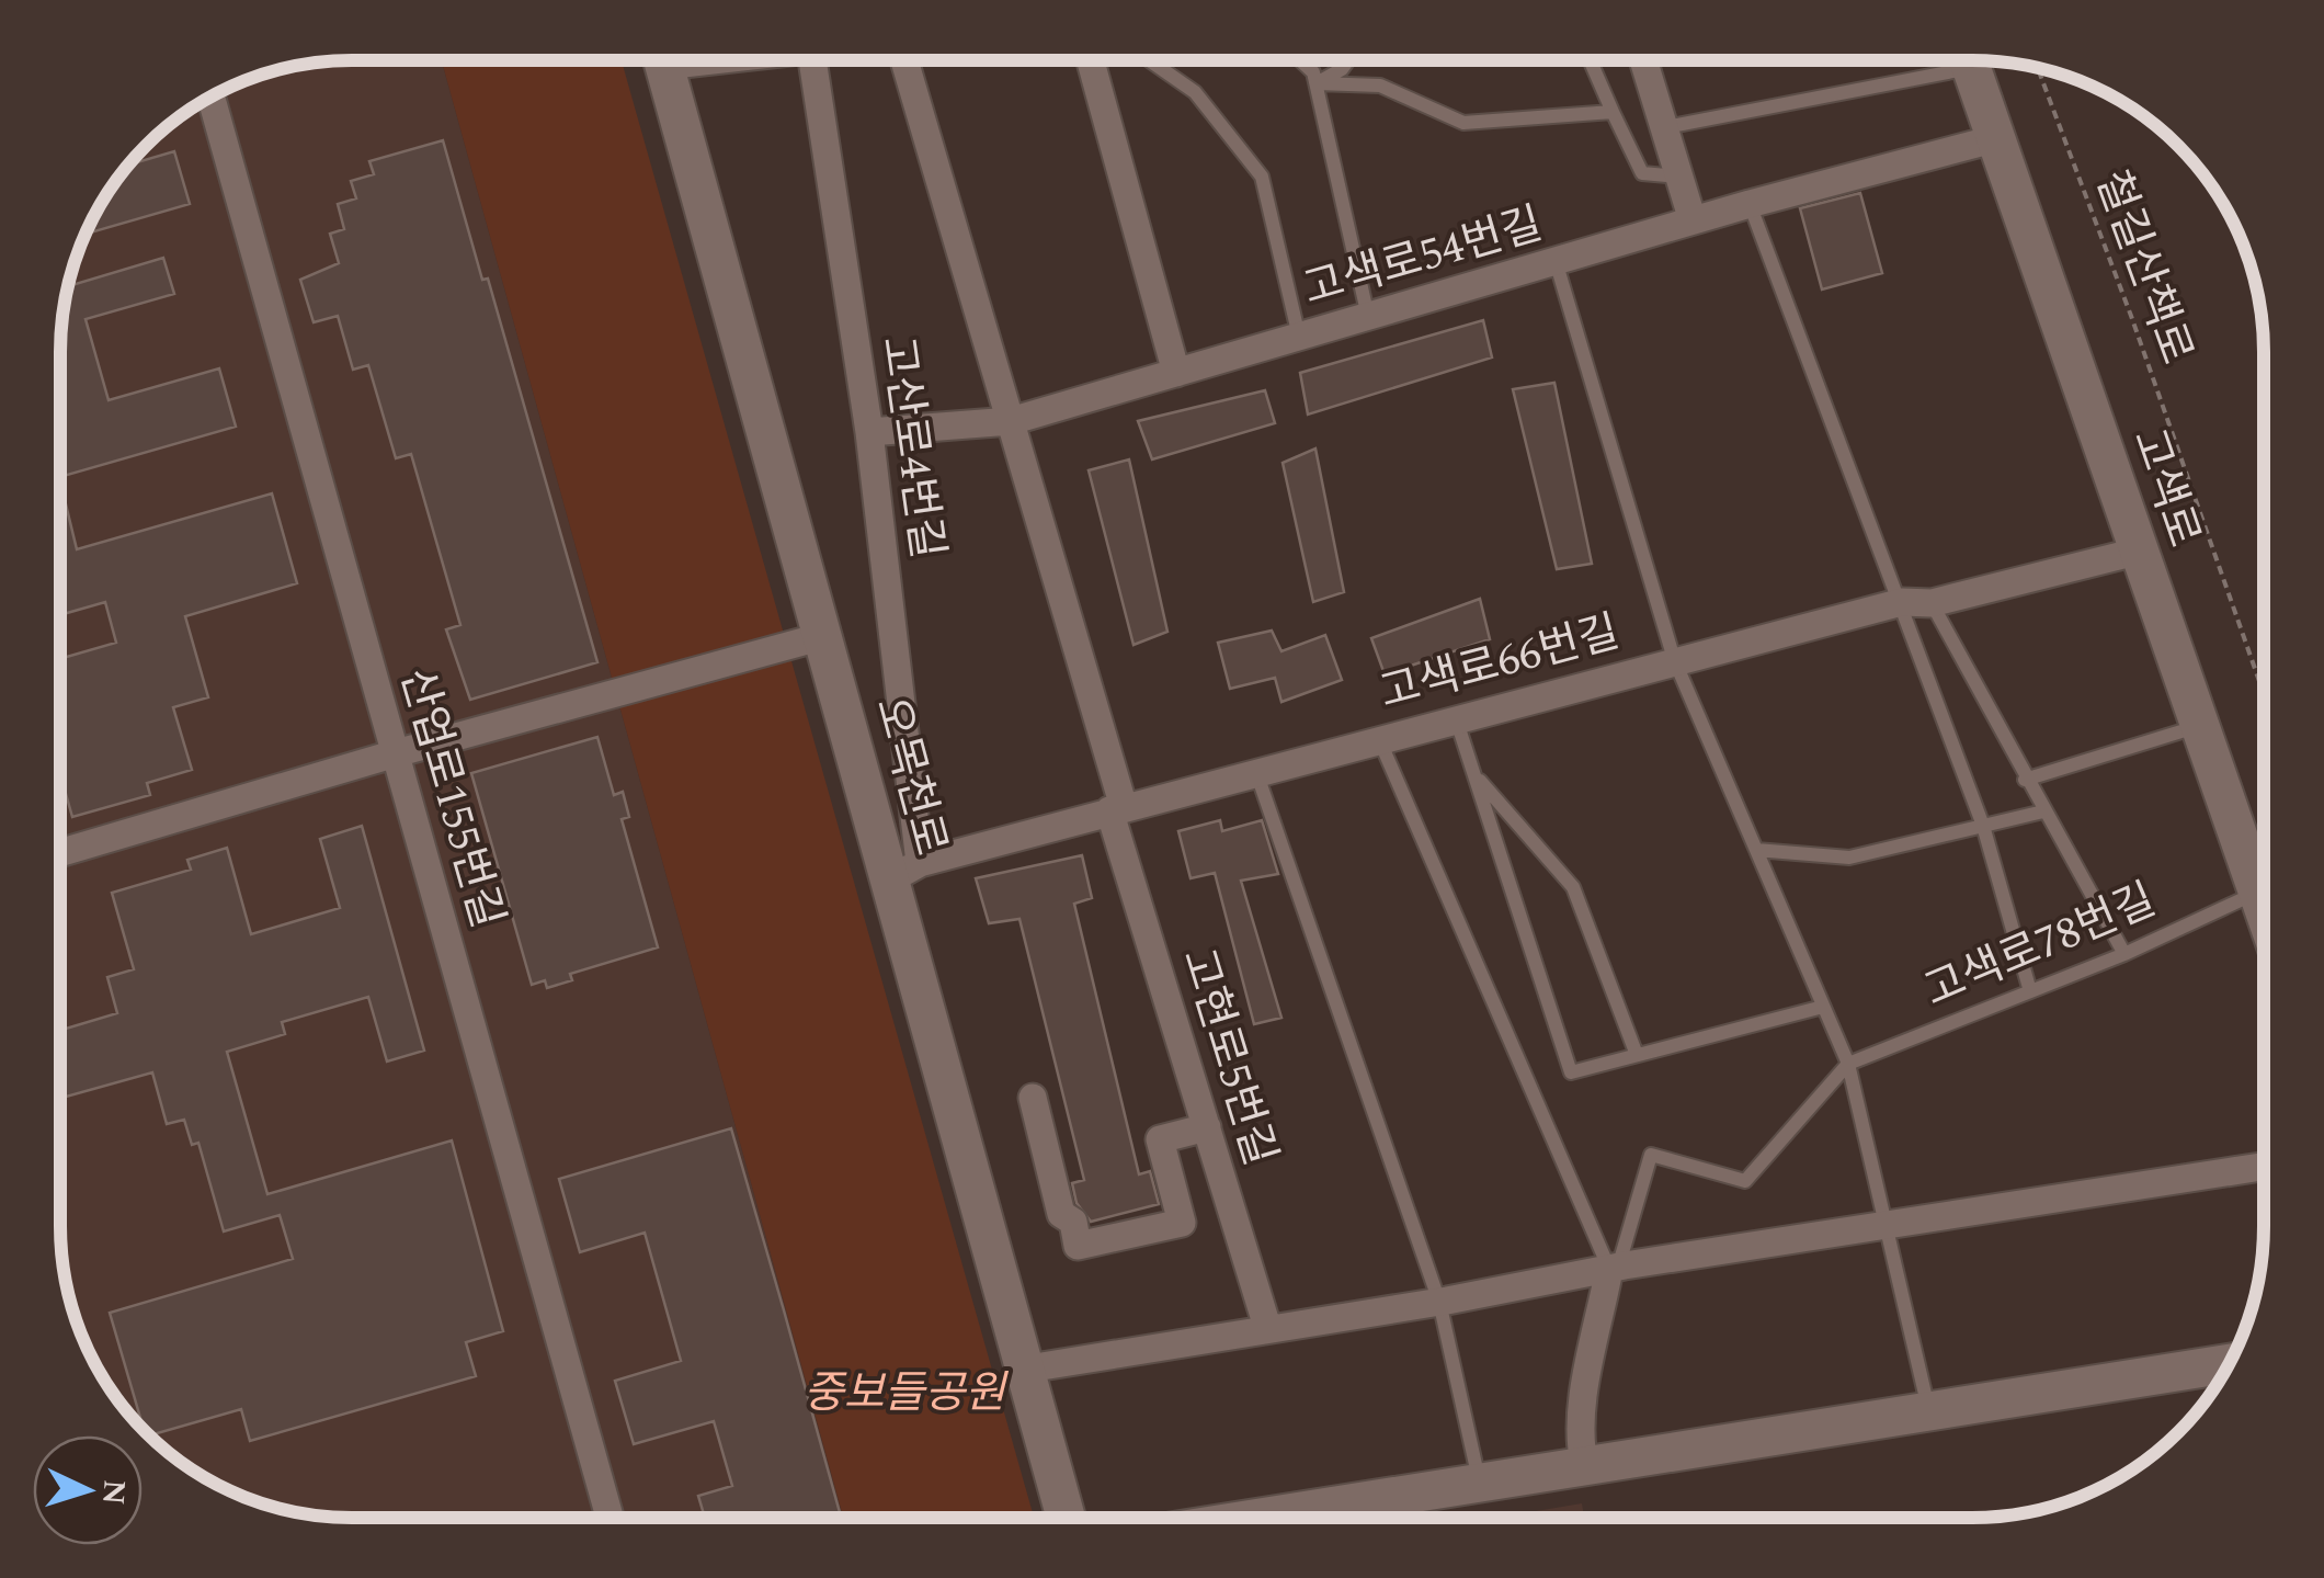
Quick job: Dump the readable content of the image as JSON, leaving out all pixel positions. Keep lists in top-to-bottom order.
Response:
{
  "streets": {
    "street": [
      "고색로54번길",
      "고산로4번길",
      "고색로",
      "고색로66번길",
      "오목천로",
      "산업로155번길",
      "고현로5번길"
    ],
    "lane": ["고색로78번길"],
    "path": ["철길산책로"]
  },
  "crossings": [
    ["고색로54번길", "고산로4번길"],
    ["고색로54번길", "고색로"],
    ["고색로54번길", "고현로5번길"],
    ["고산로4번길", "고색로66번길"],
    ["고산로4번길", "오목천로"],
    ["고색로", "고색로66번길"],
    ["고색로66번길", "오목천로"],
    ["고색로66번길", "고현로5번길"]
  ],
  "parks": ["중보들공원"],
  "north": "right"
}
